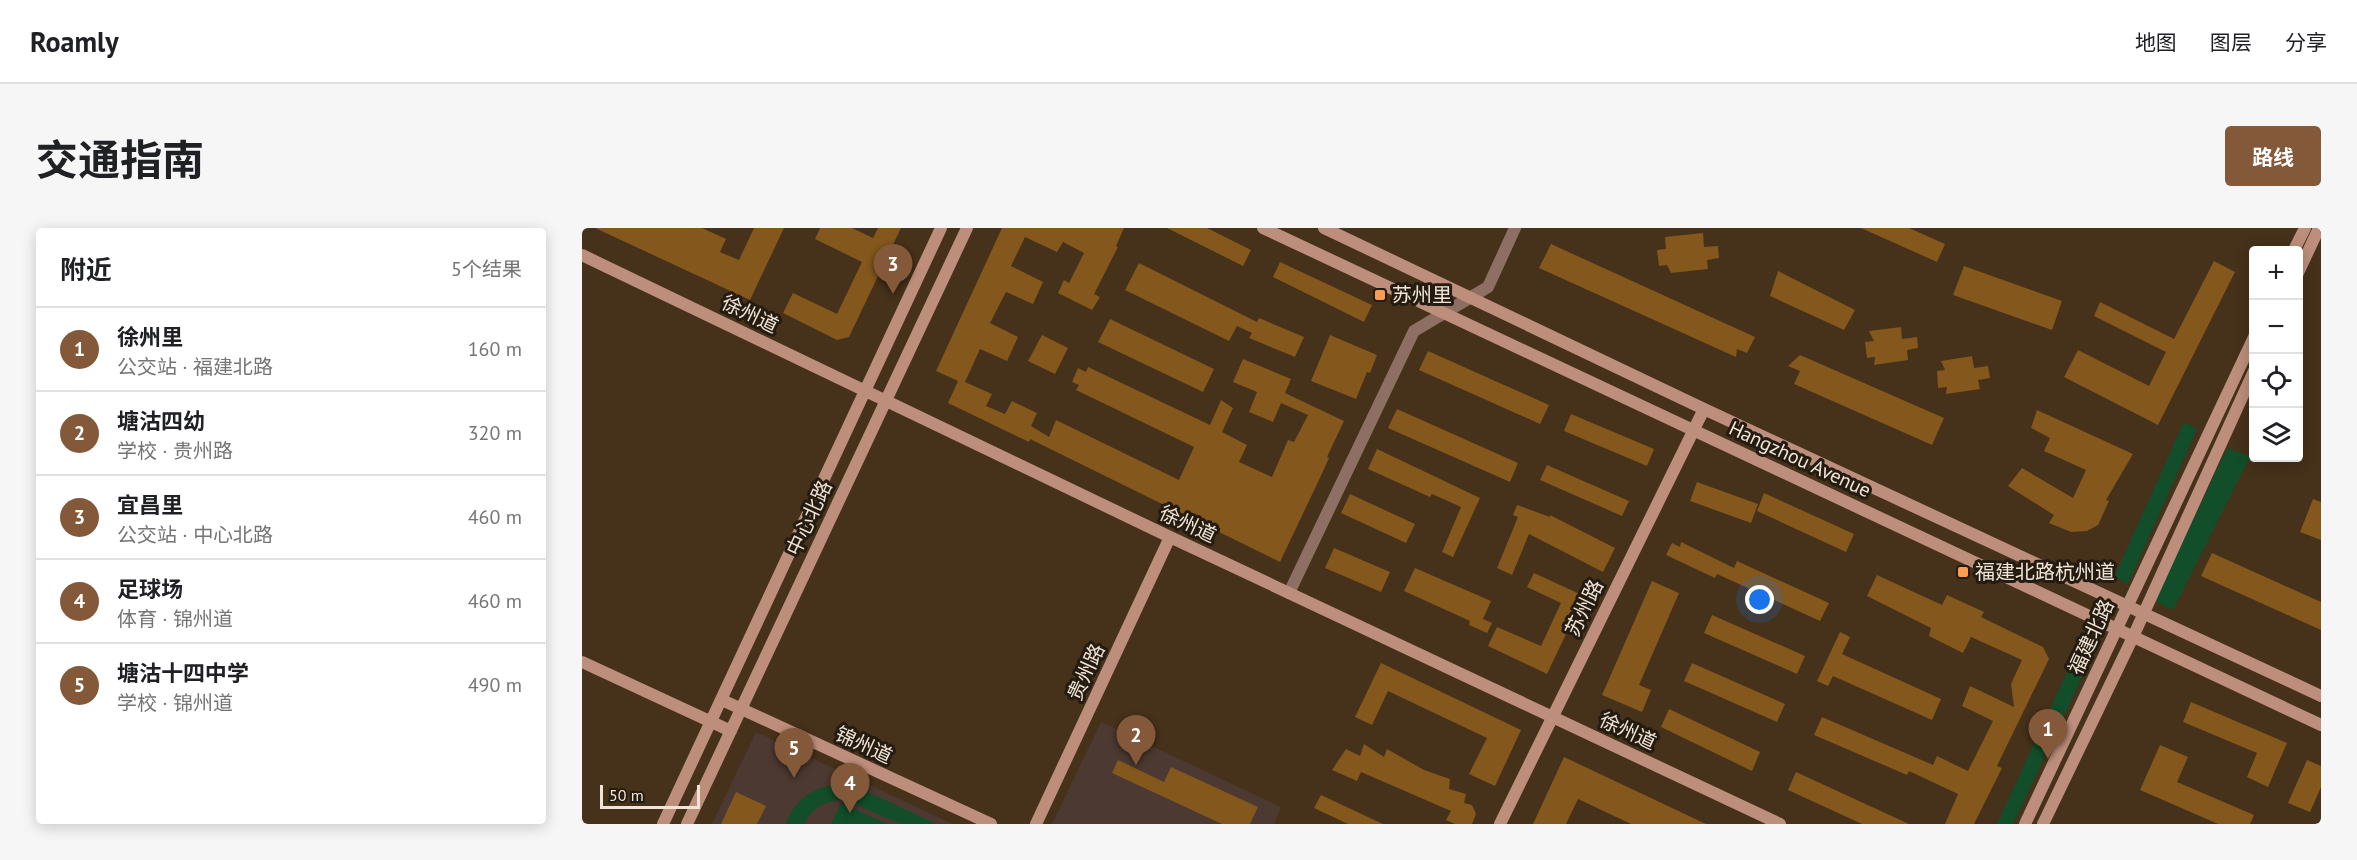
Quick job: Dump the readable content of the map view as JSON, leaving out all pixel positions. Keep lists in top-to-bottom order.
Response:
{
  "streets": {
    "street": [
      "徐州道",
      "Hangzhou Avenue",
      "中心北路",
      "苏州路",
      "福建北路",
      "贵州路",
      "锦州道"
    ]
  },
  "crossings": [
    ["徐州道", "中心北路"],
    ["徐州道", "苏州路"],
    ["徐州道", "贵州路"],
    ["Hangzhou Avenue", "苏州路"],
    ["Hangzhou Avenue", "福建北路"],
    ["中心北路", "锦州道"]
  ],
  "places": {
    "transit": ["苏州里", "福建北路杭州道"]
  },
  "scale_bar": "50 m",
  "page": {
    "header": "Roamly",
    "nav": ["地图", "图层", "分享"],
    "title": "交通指南",
    "buttons": "路线",
    "heading": ["附近", "5个结果"],
    "pins": [
      "3",
      "1",
      "2",
      "5",
      "4"
    ],
    "map_buttons": ["+", "−"],
    "list": [
      {
        "mark": "1",
        "name": "徐州里",
        "note": "公交站 · 福建北路",
        "value": "160 m"
      },
      {
        "mark": "2",
        "name": "塘沽四幼",
        "note": "学校 · 贵州路",
        "value": "320 m"
      },
      {
        "mark": "3",
        "name": "宜昌里",
        "note": "公交站 · 中心北路",
        "value": "460 m"
      },
      {
        "mark": "4",
        "name": "足球场",
        "note": "体育 · 锦州道",
        "value": "460 m"
      },
      {
        "mark": "5",
        "name": "塘沽十四中学",
        "note": "学校 · 锦州道",
        "value": "490 m"
      }
    ],
    "scale": "50 m"
  }
}
